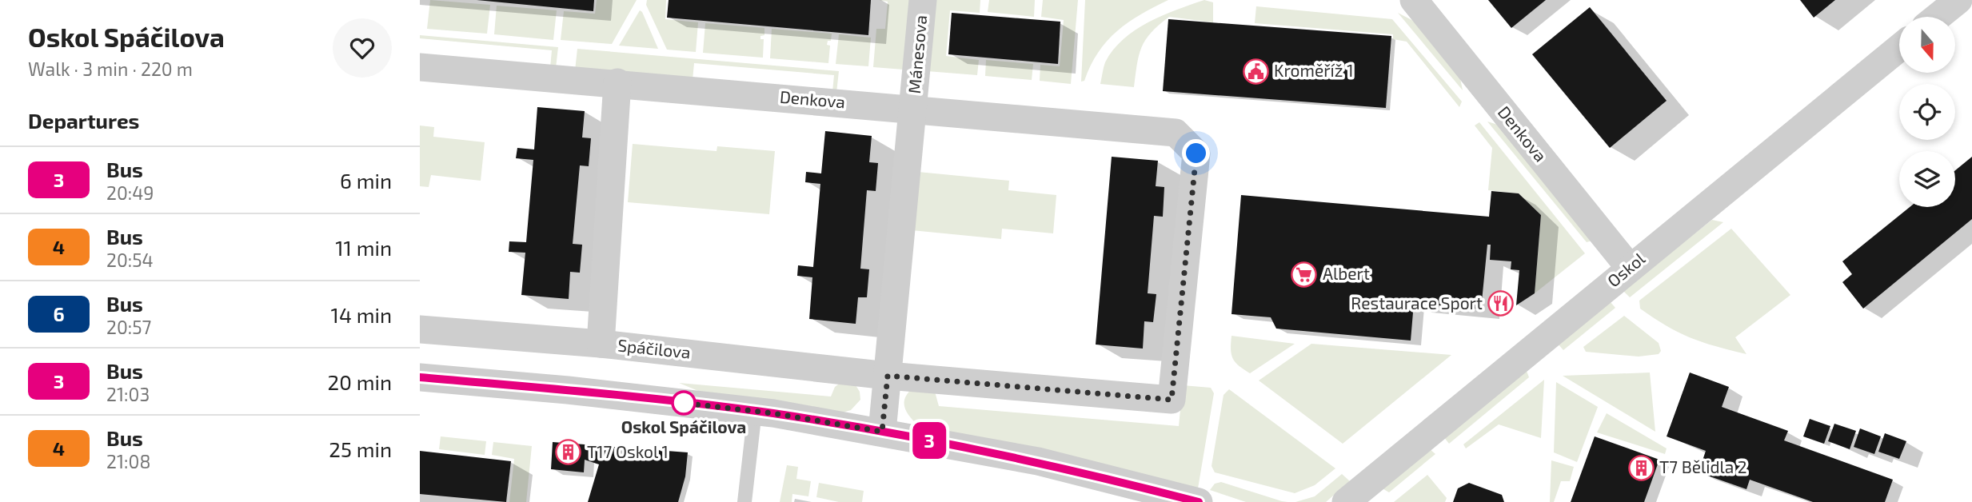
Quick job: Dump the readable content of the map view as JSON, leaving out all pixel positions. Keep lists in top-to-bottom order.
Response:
{
  "streets": {
    "street": [
      "Mánesova",
      "Denkova",
      "Oskol",
      "Spáčilova"
    ]
  },
  "crossings": [
    ["Mánesova", "Denkova"],
    ["Denkova", "Oskol"],
    ["Denkova", "Spáčilova"]
  ],
  "places": {
    "public building": ["Kroměříž 1"],
    "supermarket": ["Albert"],
    "restaurant": ["Restaurace Sport"],
    "other": ["Oskol Spáčilova"],
    "building": ["T17 Oskol 1", "T7 Bělidla 2"]
  },
  "lines": ["bus line 3"],
  "north": "bottom",
  "page": {
    "heading": [
      ["Oskol Spáčilova", "Walk · 3 min · 220 m"],
      "Departures"
    ],
    "on_map": "3",
    "list": [
      {
        "mark": "3",
        "name": "Bus",
        "note": "20:49",
        "value": "6 min"
      },
      {
        "mark": "4",
        "name": "Bus",
        "note": "20:54",
        "value": "11 min"
      },
      {
        "mark": "6",
        "name": "Bus",
        "note": "20:57",
        "value": "14 min"
      },
      {
        "mark": "3",
        "name": "Bus",
        "note": "21:03",
        "value": "20 min"
      },
      {
        "mark": "4",
        "name": "Bus",
        "note": "21:08",
        "value": "25 min"
      }
    ]
  }
}
